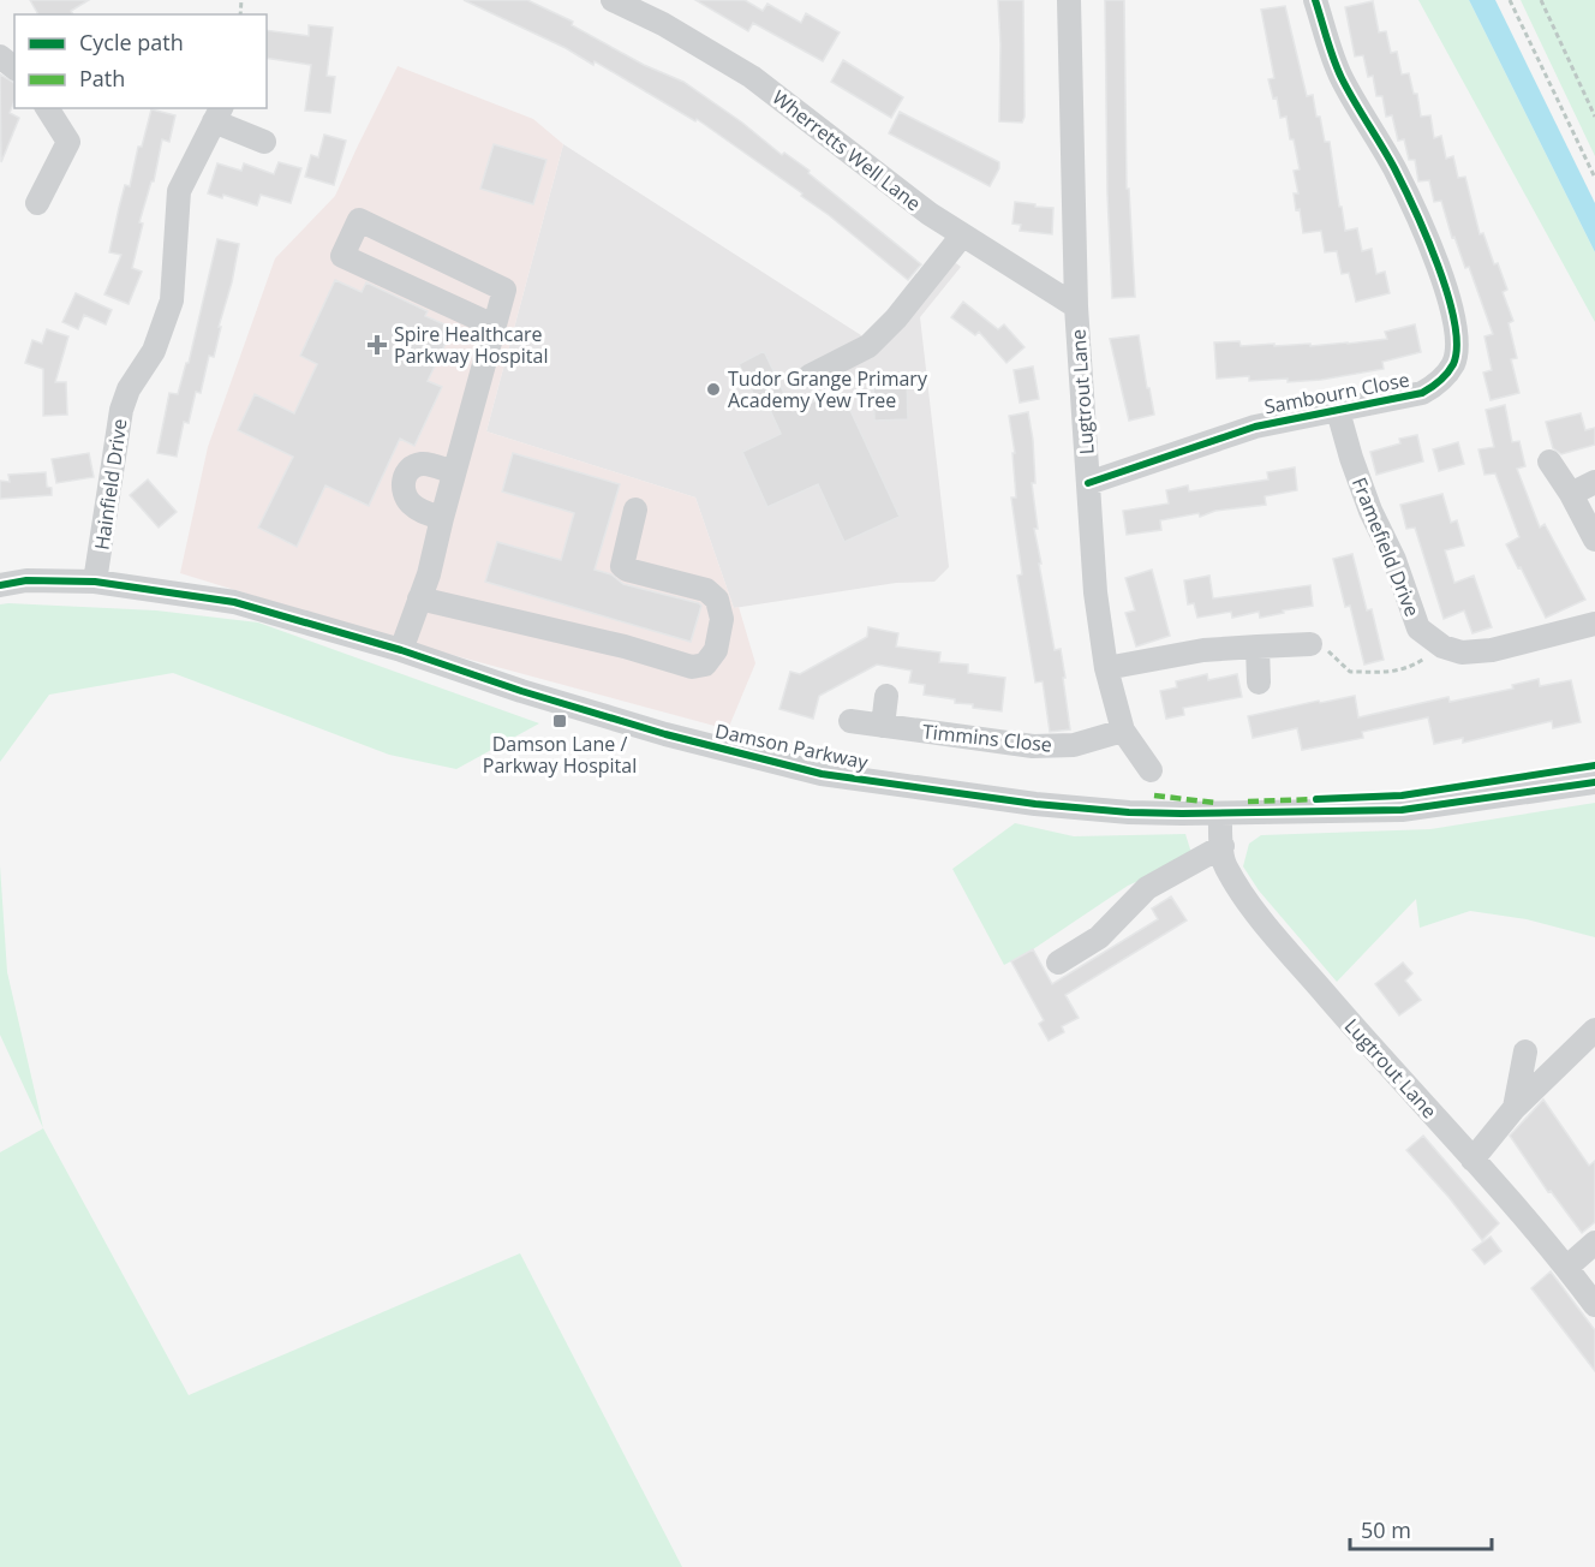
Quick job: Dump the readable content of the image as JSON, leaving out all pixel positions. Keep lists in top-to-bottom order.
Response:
{
  "streets": {
    "street": [
      "Wherretts Well Lane",
      "Lugtrout Lane",
      "Sambourn Close",
      "Hainfield Drive",
      "Framefield Drive",
      "Timmins Close",
      "Damson Parkway"
    ]
  },
  "crossings": [
    ["Wherretts Well Lane", "Lugtrout Lane"],
    ["Lugtrout Lane", "Sambourn Close"],
    ["Lugtrout Lane", "Timmins Close"],
    ["Lugtrout Lane", "Damson Parkway"],
    ["Sambourn Close", "Framefield Drive"],
    ["Hainfield Drive", "Damson Parkway"]
  ],
  "places": {
    "health": ["Spire Healthcare Parkway Hospital"],
    "other": ["Tudor Grange Primary Academy Yew Tree"],
    "transit": ["Damson Lane / Parkway Hospital"]
  },
  "legend": ["Cycle path", "Path"],
  "scale_bar": "50 m"
}
